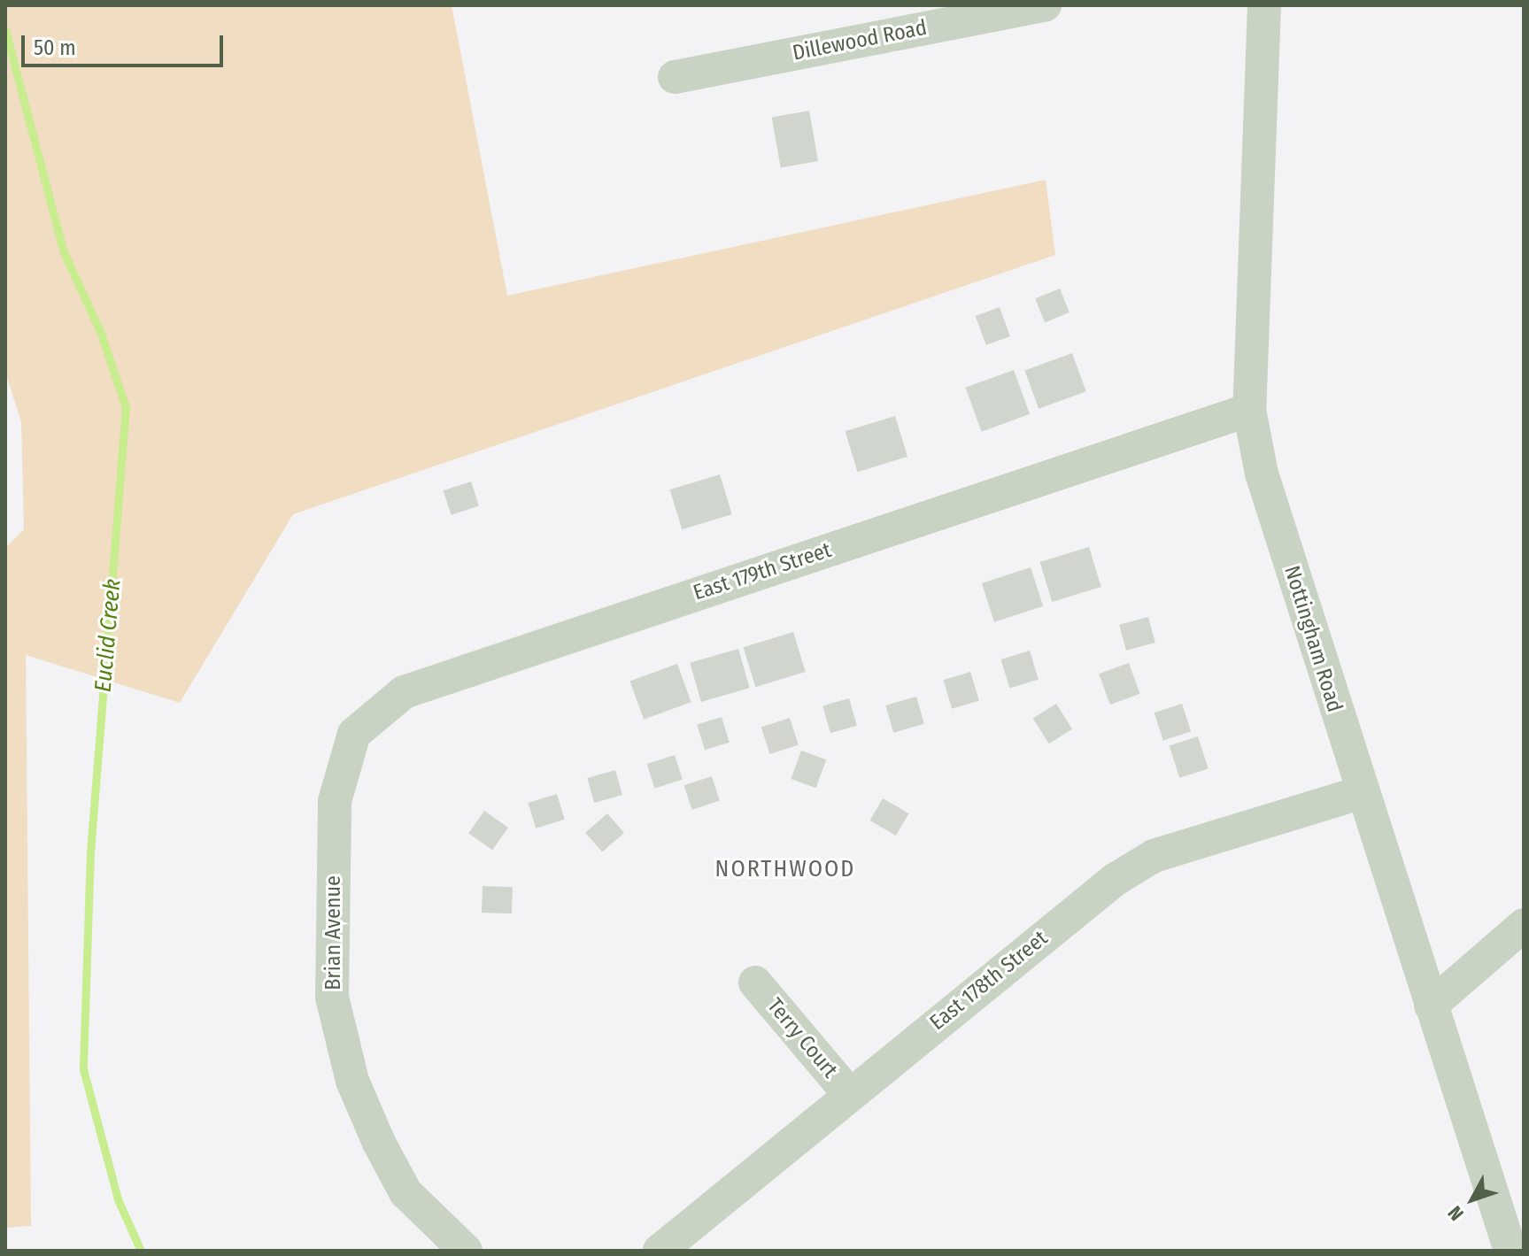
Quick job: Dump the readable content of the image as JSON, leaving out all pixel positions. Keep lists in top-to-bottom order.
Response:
{
  "streets": {
    "street": [
      "Dillewood Road",
      "East 179th Street",
      "Nottingham Road",
      "Brian Avenue",
      "East 178th Street",
      "Terry Court"
    ]
  },
  "crossings": [
    ["East 179th Street", "Nottingham Road"],
    ["East 179th Street", "Brian Avenue"],
    ["Nottingham Road", "East 178th Street"],
    ["East 178th Street", "Terry Court"]
  ],
  "districts": ["NORTHWOOD"],
  "water": ["Euclid Creek"],
  "scale_bar": "50 m",
  "north": "bottom left"
}
